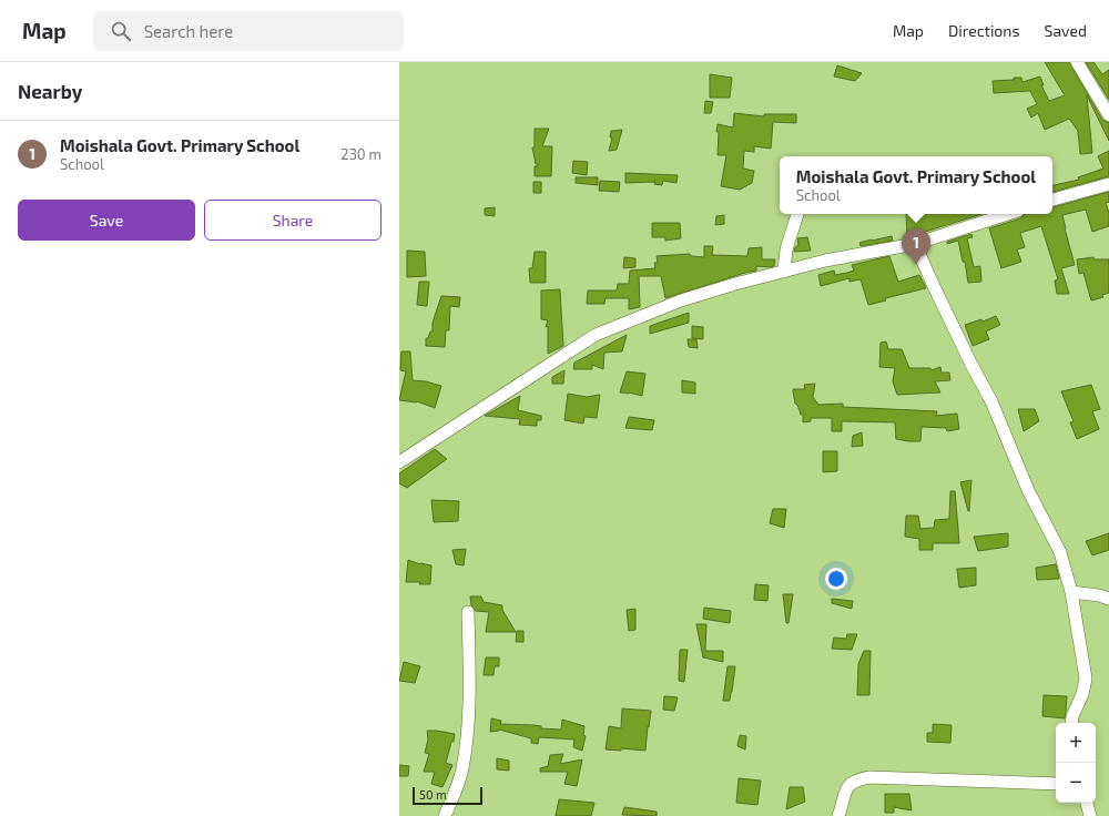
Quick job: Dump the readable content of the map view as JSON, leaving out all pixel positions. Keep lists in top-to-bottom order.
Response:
{
  "scale_bar": "50 m",
  "page": {
    "header": "Map",
    "search": "Search here",
    "nav": ["Map", "Directions", "Saved"],
    "heading": "Nearby",
    "list": [
      {
        "mark": "1",
        "name": "Moishala Govt. Primary School",
        "note": "School",
        "value": "230 m"
      }
    ],
    "popup": ["Moishala Govt. Primary School", "School"],
    "buttons": ["Save", "Share"],
    "pins": "1",
    "map_buttons": ["+", "−"],
    "scale": "50 m"
  }
}
